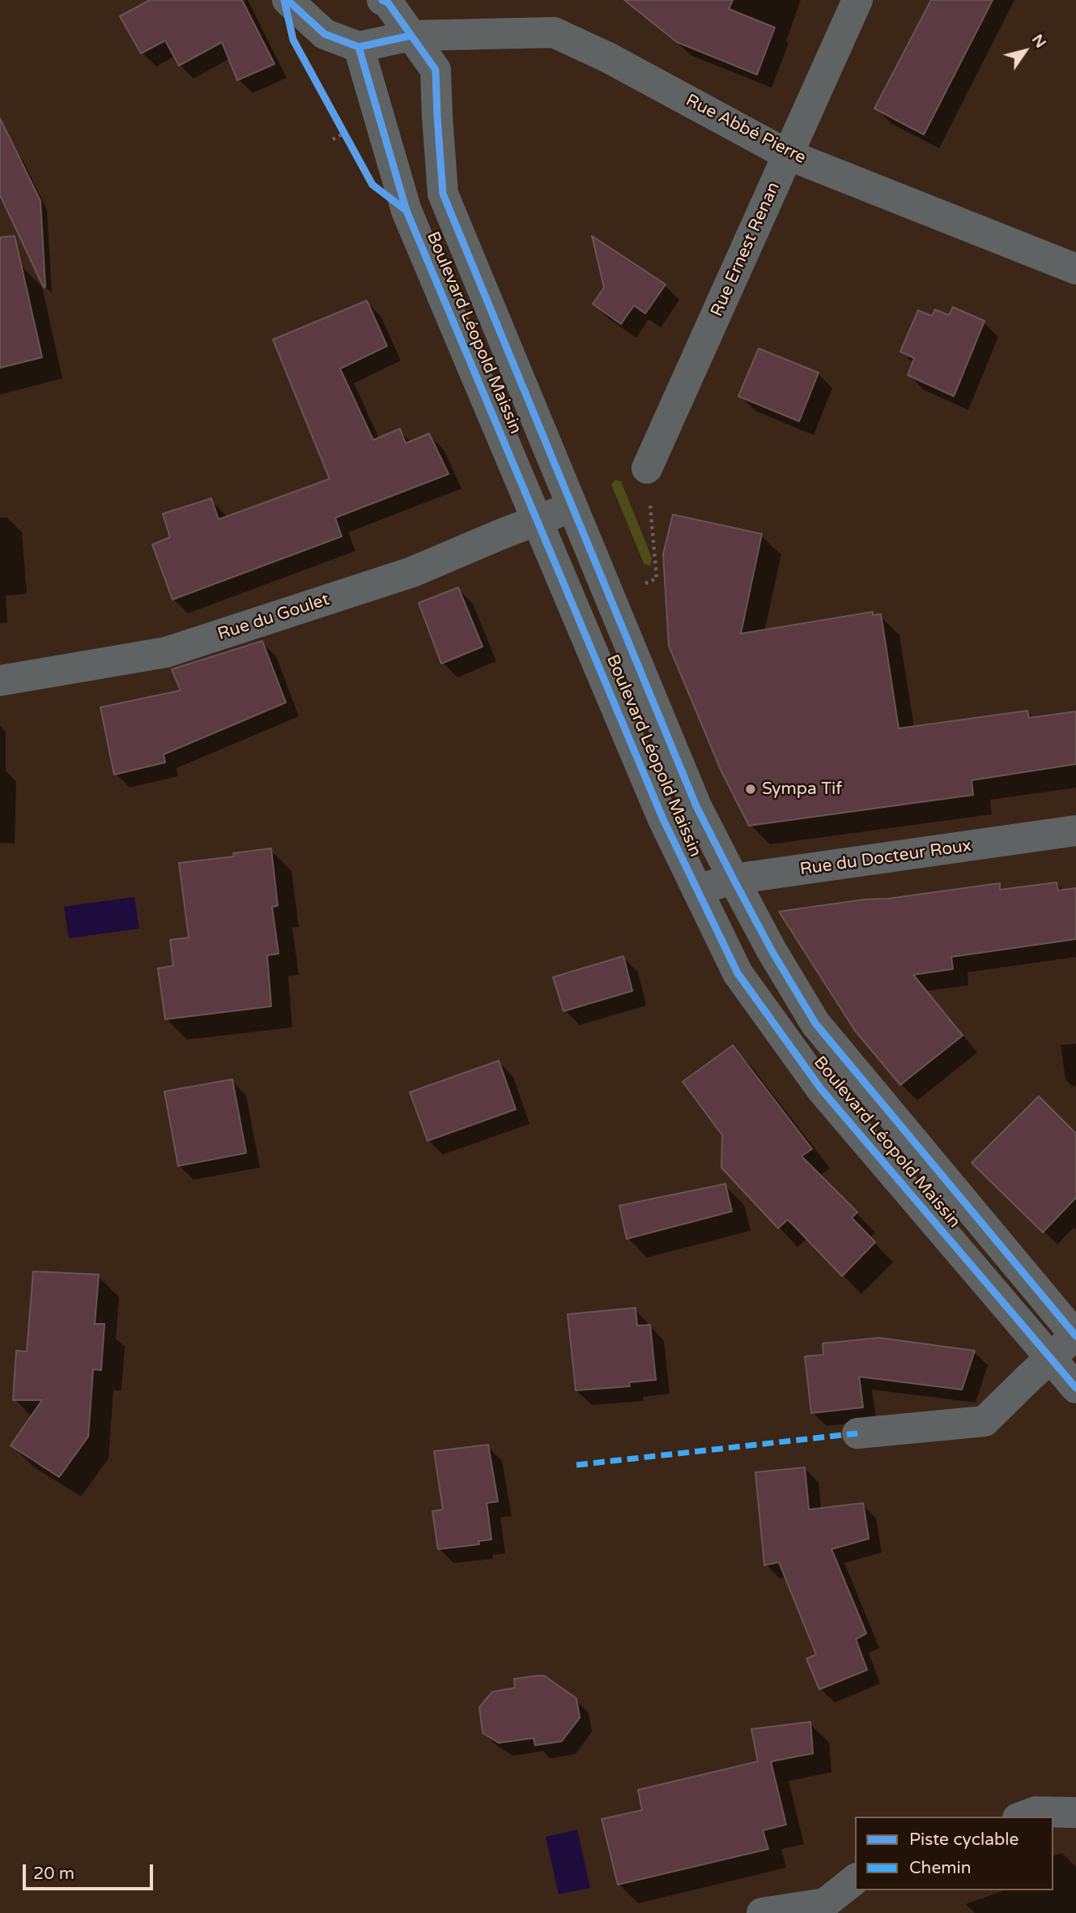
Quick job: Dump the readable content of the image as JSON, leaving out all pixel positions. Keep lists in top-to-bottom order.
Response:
{
  "streets": {
    "street": [
      "Rue Abbé Pierre",
      "Rue Ernest Renan",
      "Boulevard Léopold Maissin",
      "Rue du Goulet",
      "Rue du Docteur Roux"
    ]
  },
  "crossings": [
    ["Rue Abbé Pierre", "Rue Ernest Renan"],
    ["Rue Abbé Pierre", "Boulevard Léopold Maissin"],
    ["Boulevard Léopold Maissin", "Rue du Goulet"],
    ["Boulevard Léopold Maissin", "Rue du Docteur Roux"]
  ],
  "places": ["Sympa Tif"],
  "legend": ["Piste cyclable", "Chemin"],
  "scale_bar": "20 m",
  "north": "top right"
}
